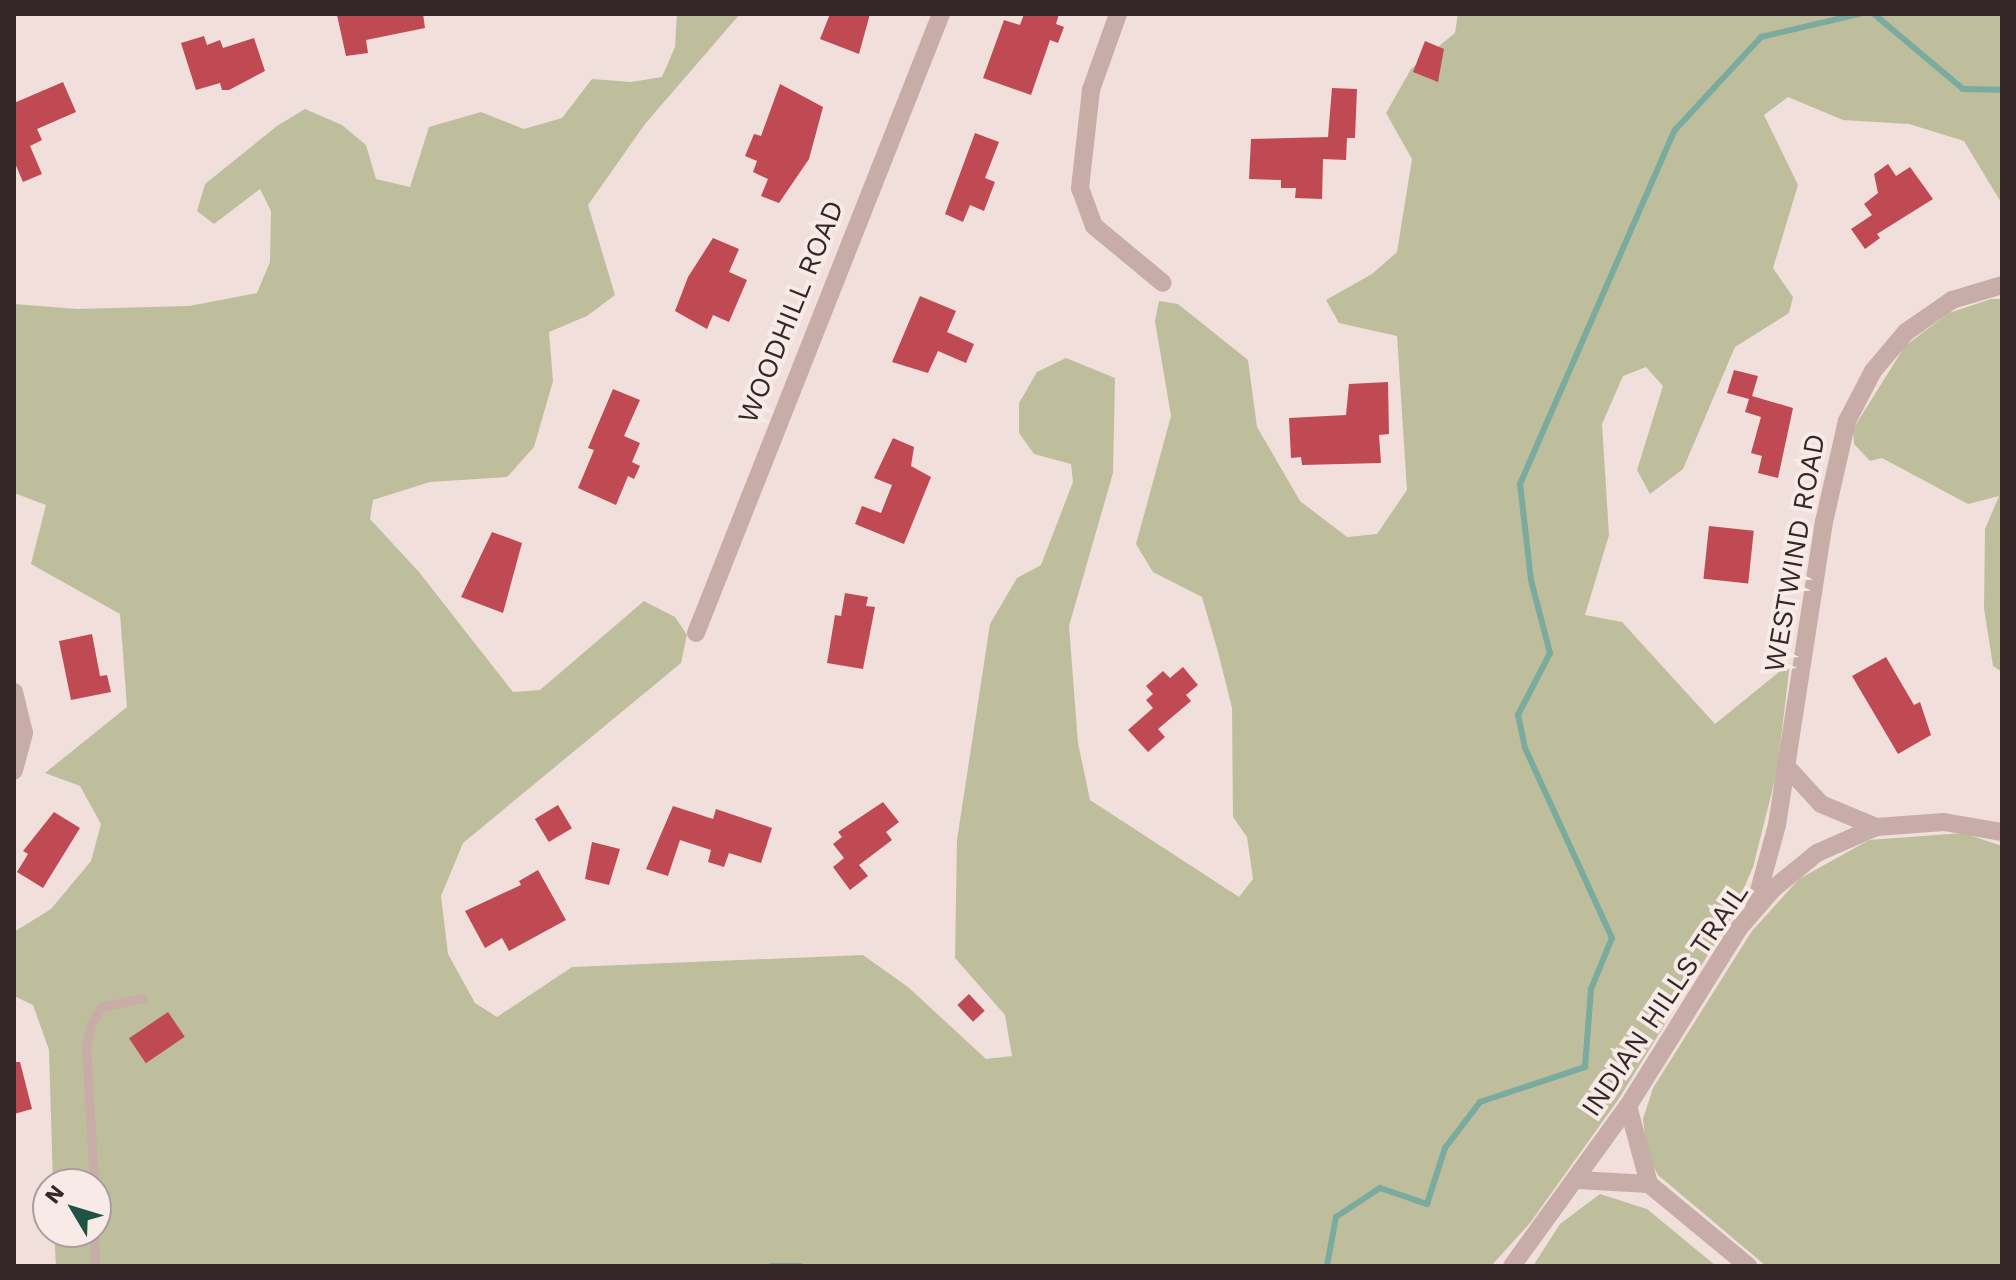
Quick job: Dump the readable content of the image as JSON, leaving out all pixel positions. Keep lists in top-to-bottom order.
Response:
{
  "streets": {
    "street": ["WOODHILL ROAD", "WESTWIND ROAD", "INDIAN HILLS TRAIL"]
  },
  "crossings": [
    ["WESTWIND ROAD", "INDIAN HILLS TRAIL"]
  ],
  "north": "top left"
}
